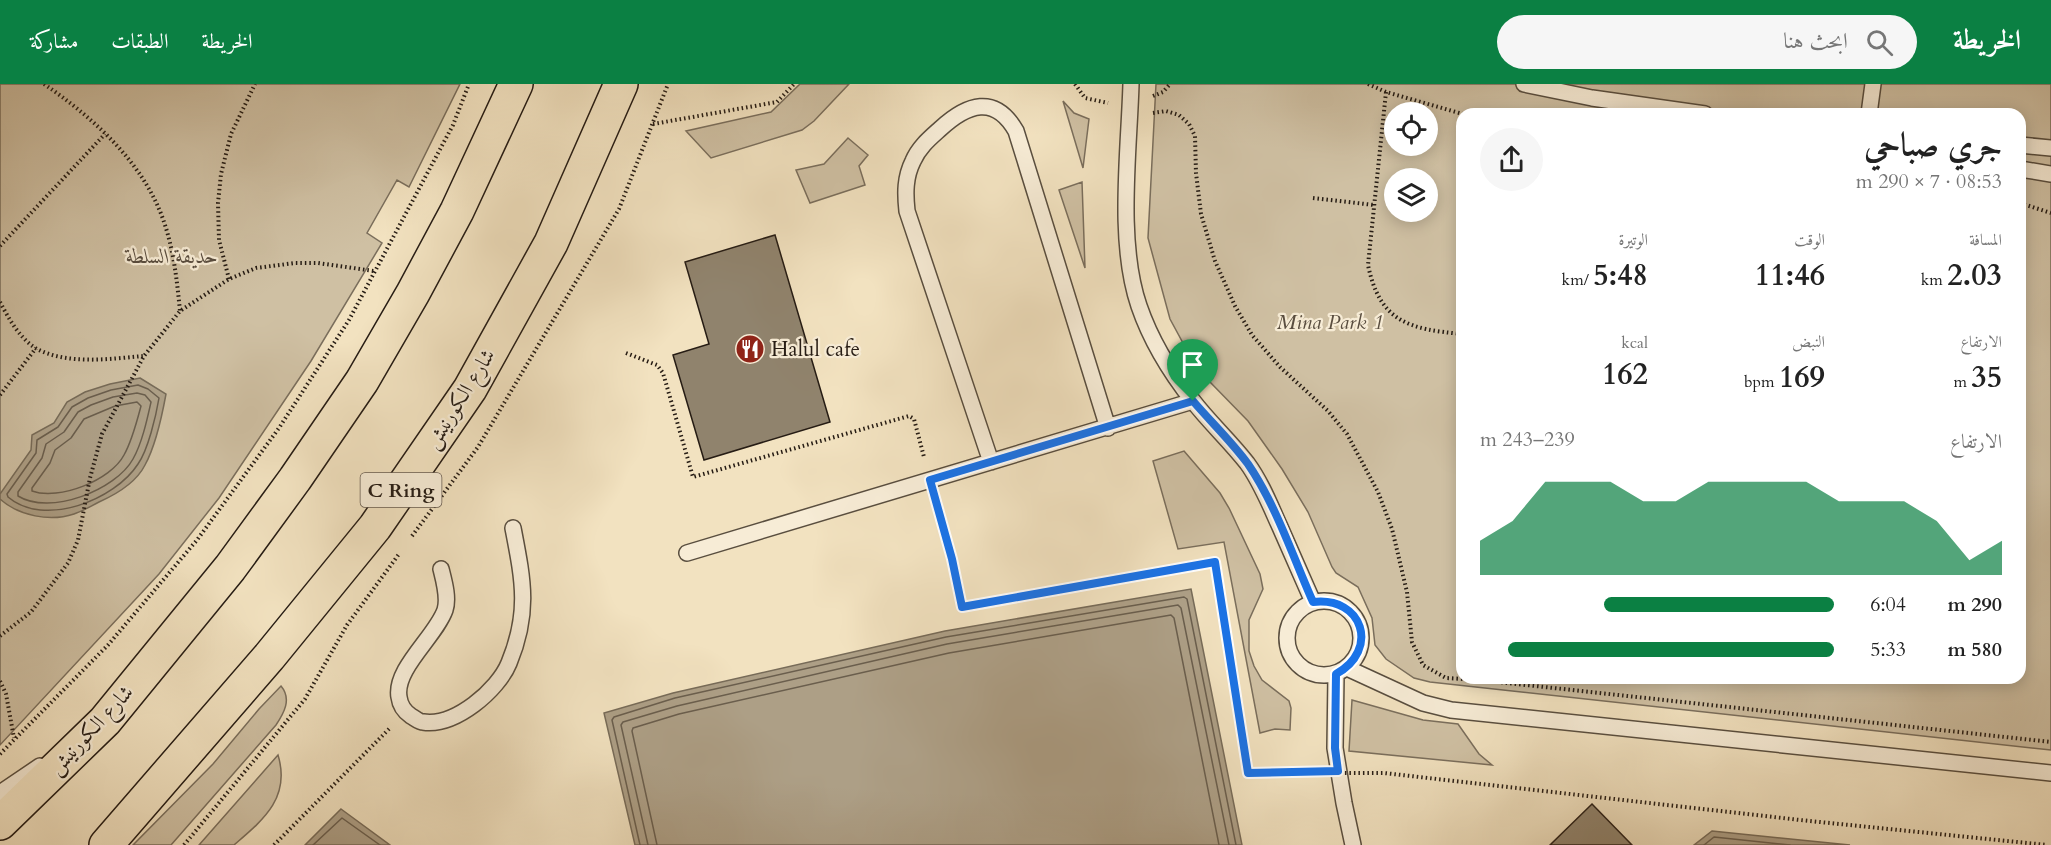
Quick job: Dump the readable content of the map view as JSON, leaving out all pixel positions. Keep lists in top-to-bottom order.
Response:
{
  "streets": {
    "highway": ["شارع الكورنيش", "C Ring"]
  },
  "parks": ["حديقة السلطة", "Mina Park 1"],
  "places": {
    "restaurant": ["Halul cafe"]
  },
  "page": {
    "header": "الخريطة",
    "search": "ابحث هنا",
    "nav": ["الخريطة", "الطبقات", "مشاركة"],
    "heading": ["جري صباحي", "08:53 · 7 × 290 m"],
    "stats": [
      ["المسافة", "2.03 km"],
      ["الوقت", "11:46"],
      ["الوتيرة", "5:48 /km"],
      ["الارتفاع", "35 m"],
      ["النبض", "169 bpm"],
      ["kcal", "162"]
    ],
    "chart": ["الارتفاع", "239–243 m"],
    "list": [
      {
        "name": "290 m",
        "note": "6:04"
      },
      {
        "name": "580 m",
        "note": "5:33"
      }
    ]
  }
}
